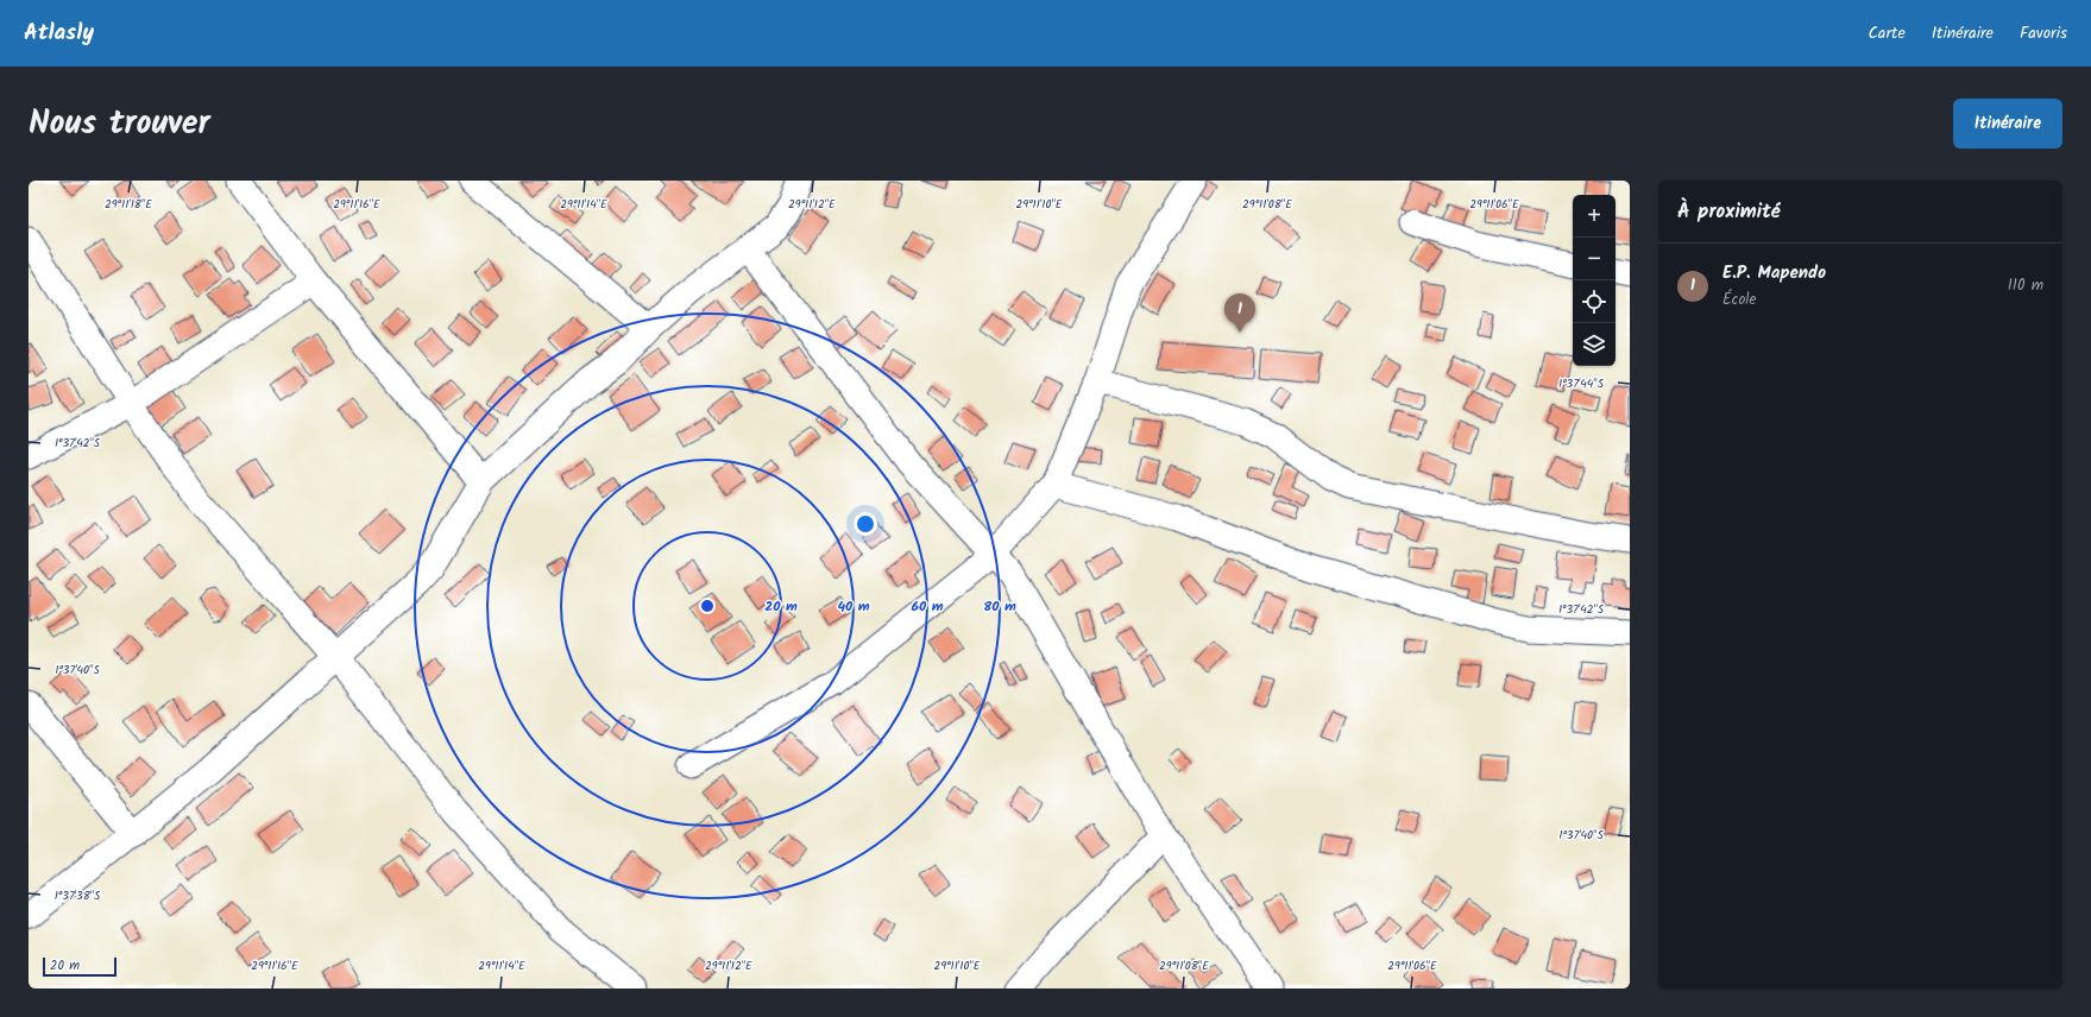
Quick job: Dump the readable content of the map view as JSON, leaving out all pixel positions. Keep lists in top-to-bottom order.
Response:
{
  "scale_bar": "20 m",
  "page": {
    "header": "Atlasly",
    "nav": ["Carte", "Itinéraire", "Favoris"],
    "title": "Nous trouver",
    "buttons": "Itinéraire",
    "heading": "À proximité",
    "map_buttons": ["+", "−"],
    "list": [
      {
        "mark": "1",
        "name": "E.P. Mapendo",
        "note": "École",
        "value": "110 m"
      }
    ],
    "pins": "1",
    "scale": "20 m"
  },
  "coordinates": [
    "29°11'18\"E",
    "29°11'16\"E",
    "29°11'14\"E",
    "29°11'12\"E",
    "29°11'10\"E",
    "29°11'08\"E",
    "29°11'06\"E",
    "1°37'44\"S",
    "1°37'42\"S",
    "1°37'40\"S",
    "1°37'38\"S"
  ],
  "rings": [
    "20 m",
    "40 m",
    "60 m",
    "80 m"
  ]
}
